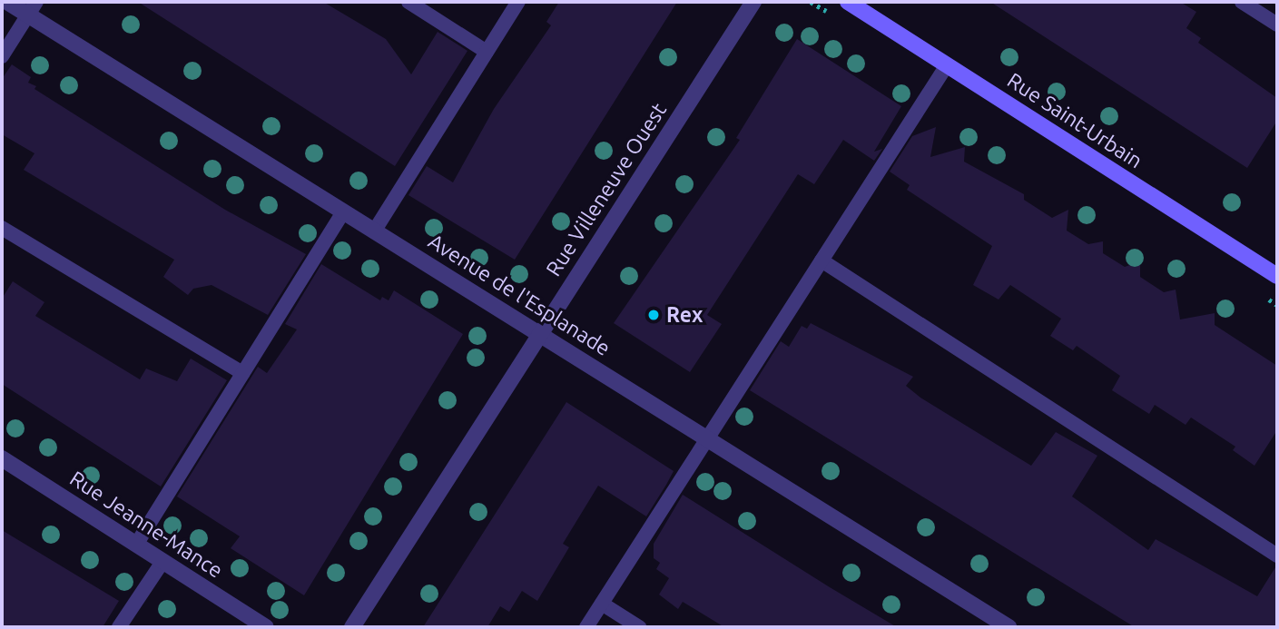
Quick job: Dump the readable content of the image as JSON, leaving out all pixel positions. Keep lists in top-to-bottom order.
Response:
{
  "streets": {
    "main road": ["Rue Saint-Urbain"],
    "street": ["Rue Villeneuve Ouest", "Avenue de l'Esplanade", "Rue Jeanne-Mance"]
  },
  "crossings": [
    ["Rue Villeneuve Ouest", "Avenue de l'Esplanade"]
  ],
  "places": ["Rex"]
}
